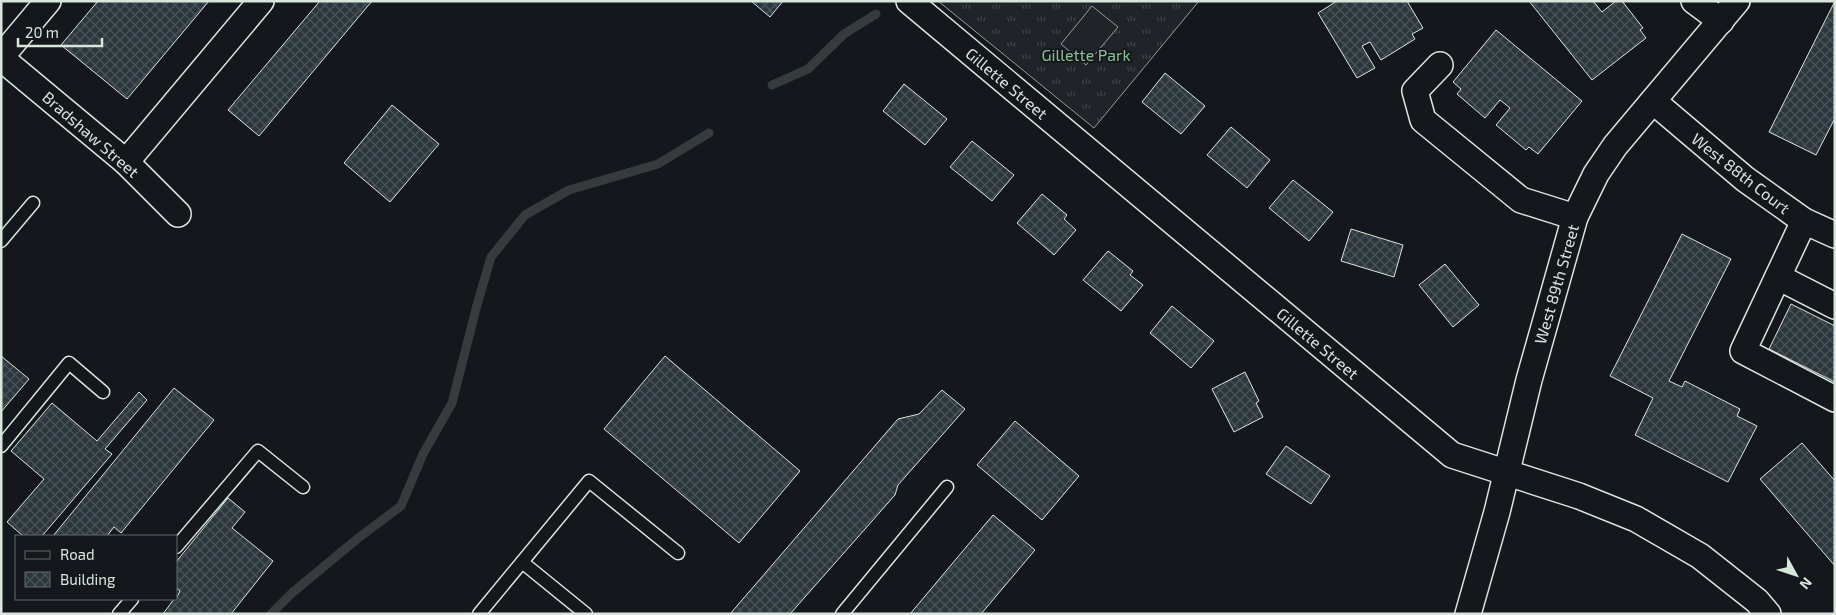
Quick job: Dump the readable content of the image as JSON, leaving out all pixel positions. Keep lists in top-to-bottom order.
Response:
{
  "streets": {
    "street": [
      "Gillette Street",
      "Bradshaw Street",
      "West 88th Court",
      "West 89th Street"
    ]
  },
  "crossings": [
    ["Gillette Street", "West 89th Street"],
    ["West 88th Court", "West 89th Street"]
  ],
  "parks": ["Gillette Park"],
  "legend": ["Road", "Building"],
  "scale_bar": "20 m",
  "north": "bottom right"
}
